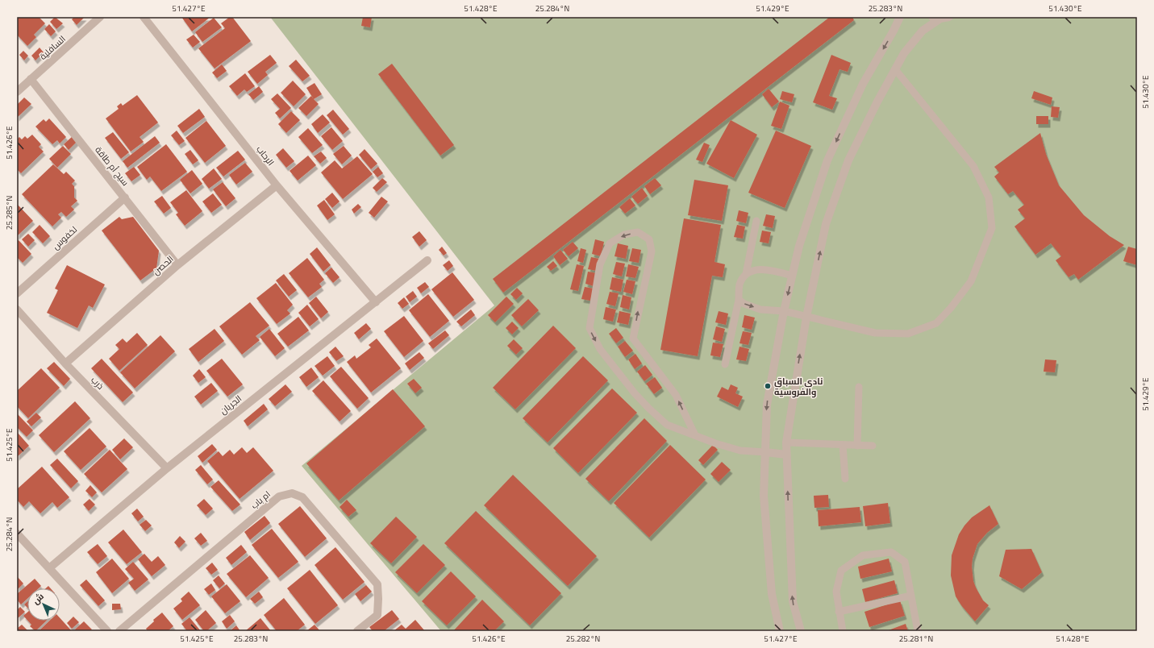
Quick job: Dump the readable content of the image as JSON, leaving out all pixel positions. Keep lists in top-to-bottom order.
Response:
{
  "streets": {
    "street": [
      "السافلية",
      "الرحاب",
      "سيج أم طاقة",
      "لخفوس",
      "الحصن",
      "ذرب",
      "الجريان",
      "ام باب"
    ]
  },
  "crossings": [
    ["السافلية", "سيج أم طاقة"],
    ["الرحاب", "الحصن"],
    ["الرحاب", "الجريان"],
    ["سيج أم طاقة", "لخفوس"],
    ["سيج أم طاقة", "الحصن"],
    ["الحصن", "ذرب"],
    ["ذرب", "الجريان"]
  ],
  "places": ["نادي السباق والفروسية"],
  "north": "top left",
  "coordinates": [
    "51.427°E",
    "51.428°E",
    "25.284°N",
    "51.429°E",
    "25.283°N",
    "51.430°E",
    "51.426°E",
    "25.285°N",
    "51.425°E",
    "25.282°N",
    "25.281°N"
  ]
}
